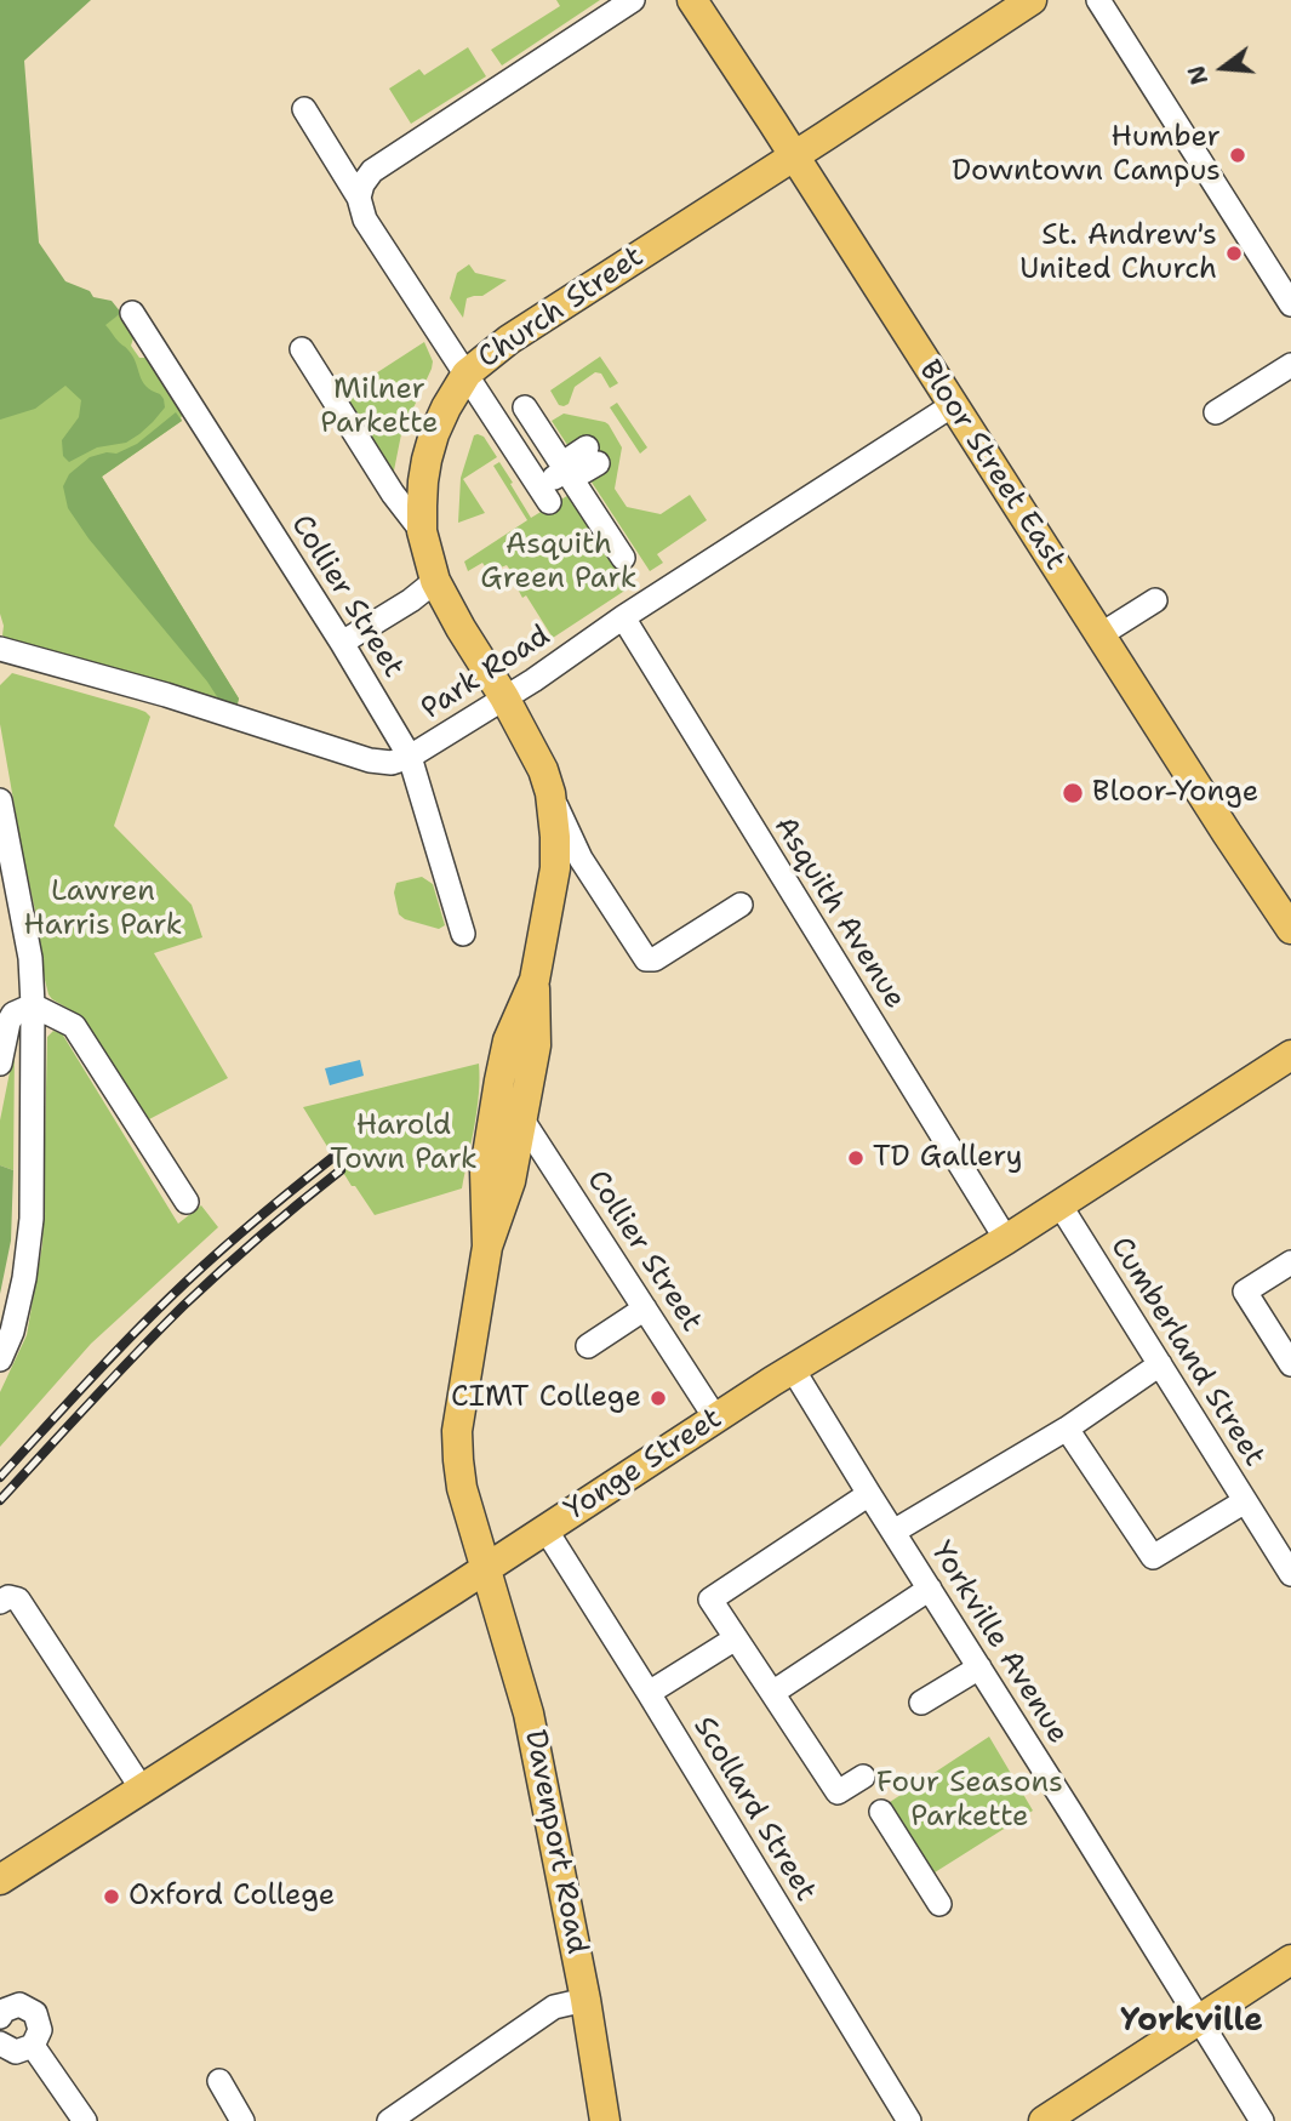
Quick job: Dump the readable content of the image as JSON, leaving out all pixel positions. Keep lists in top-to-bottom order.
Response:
{
  "streets": {
    "main road": [
      "Church Street",
      "Bloor Street East",
      "Yonge Street",
      "Davenport Road"
    ],
    "street": [
      "Collier Street",
      "Park Road",
      "Asquith Avenue",
      "Cumberland Street",
      "Yorkville Avenue",
      "Scollard Street"
    ]
  },
  "crossings": [
    ["Church Street", "Bloor Street East"],
    ["Church Street", "Collier Street"],
    ["Church Street", "Park Road"],
    ["Church Street", "Yonge Street"],
    ["Church Street", "Davenport Road"],
    ["Bloor Street East", "Park Road"],
    ["Collier Street", "Park Road"],
    ["Collier Street", "Yonge Street"],
    ["Park Road", "Asquith Avenue"],
    ["Asquith Avenue", "Yonge Street"],
    ["Cumberland Street", "Yonge Street"],
    ["Yonge Street", "Yorkville Avenue"],
    ["Yonge Street", "Scollard Street"],
    ["Yonge Street", "Davenport Road"]
  ],
  "districts": ["Yorkville"],
  "parks": [
    "Milner Parkette",
    "Asquith Green Park",
    "Lawren Harris Park",
    "Harold Town Park",
    "Four Seasons Parkette"
  ],
  "places": [
    "Humber Downtown Campus",
    "St. Andrew's United Church",
    "Bloor-Yonge",
    "TD Gallery",
    "CIMT College",
    "Oxford College"
  ],
  "north": "left"
}
